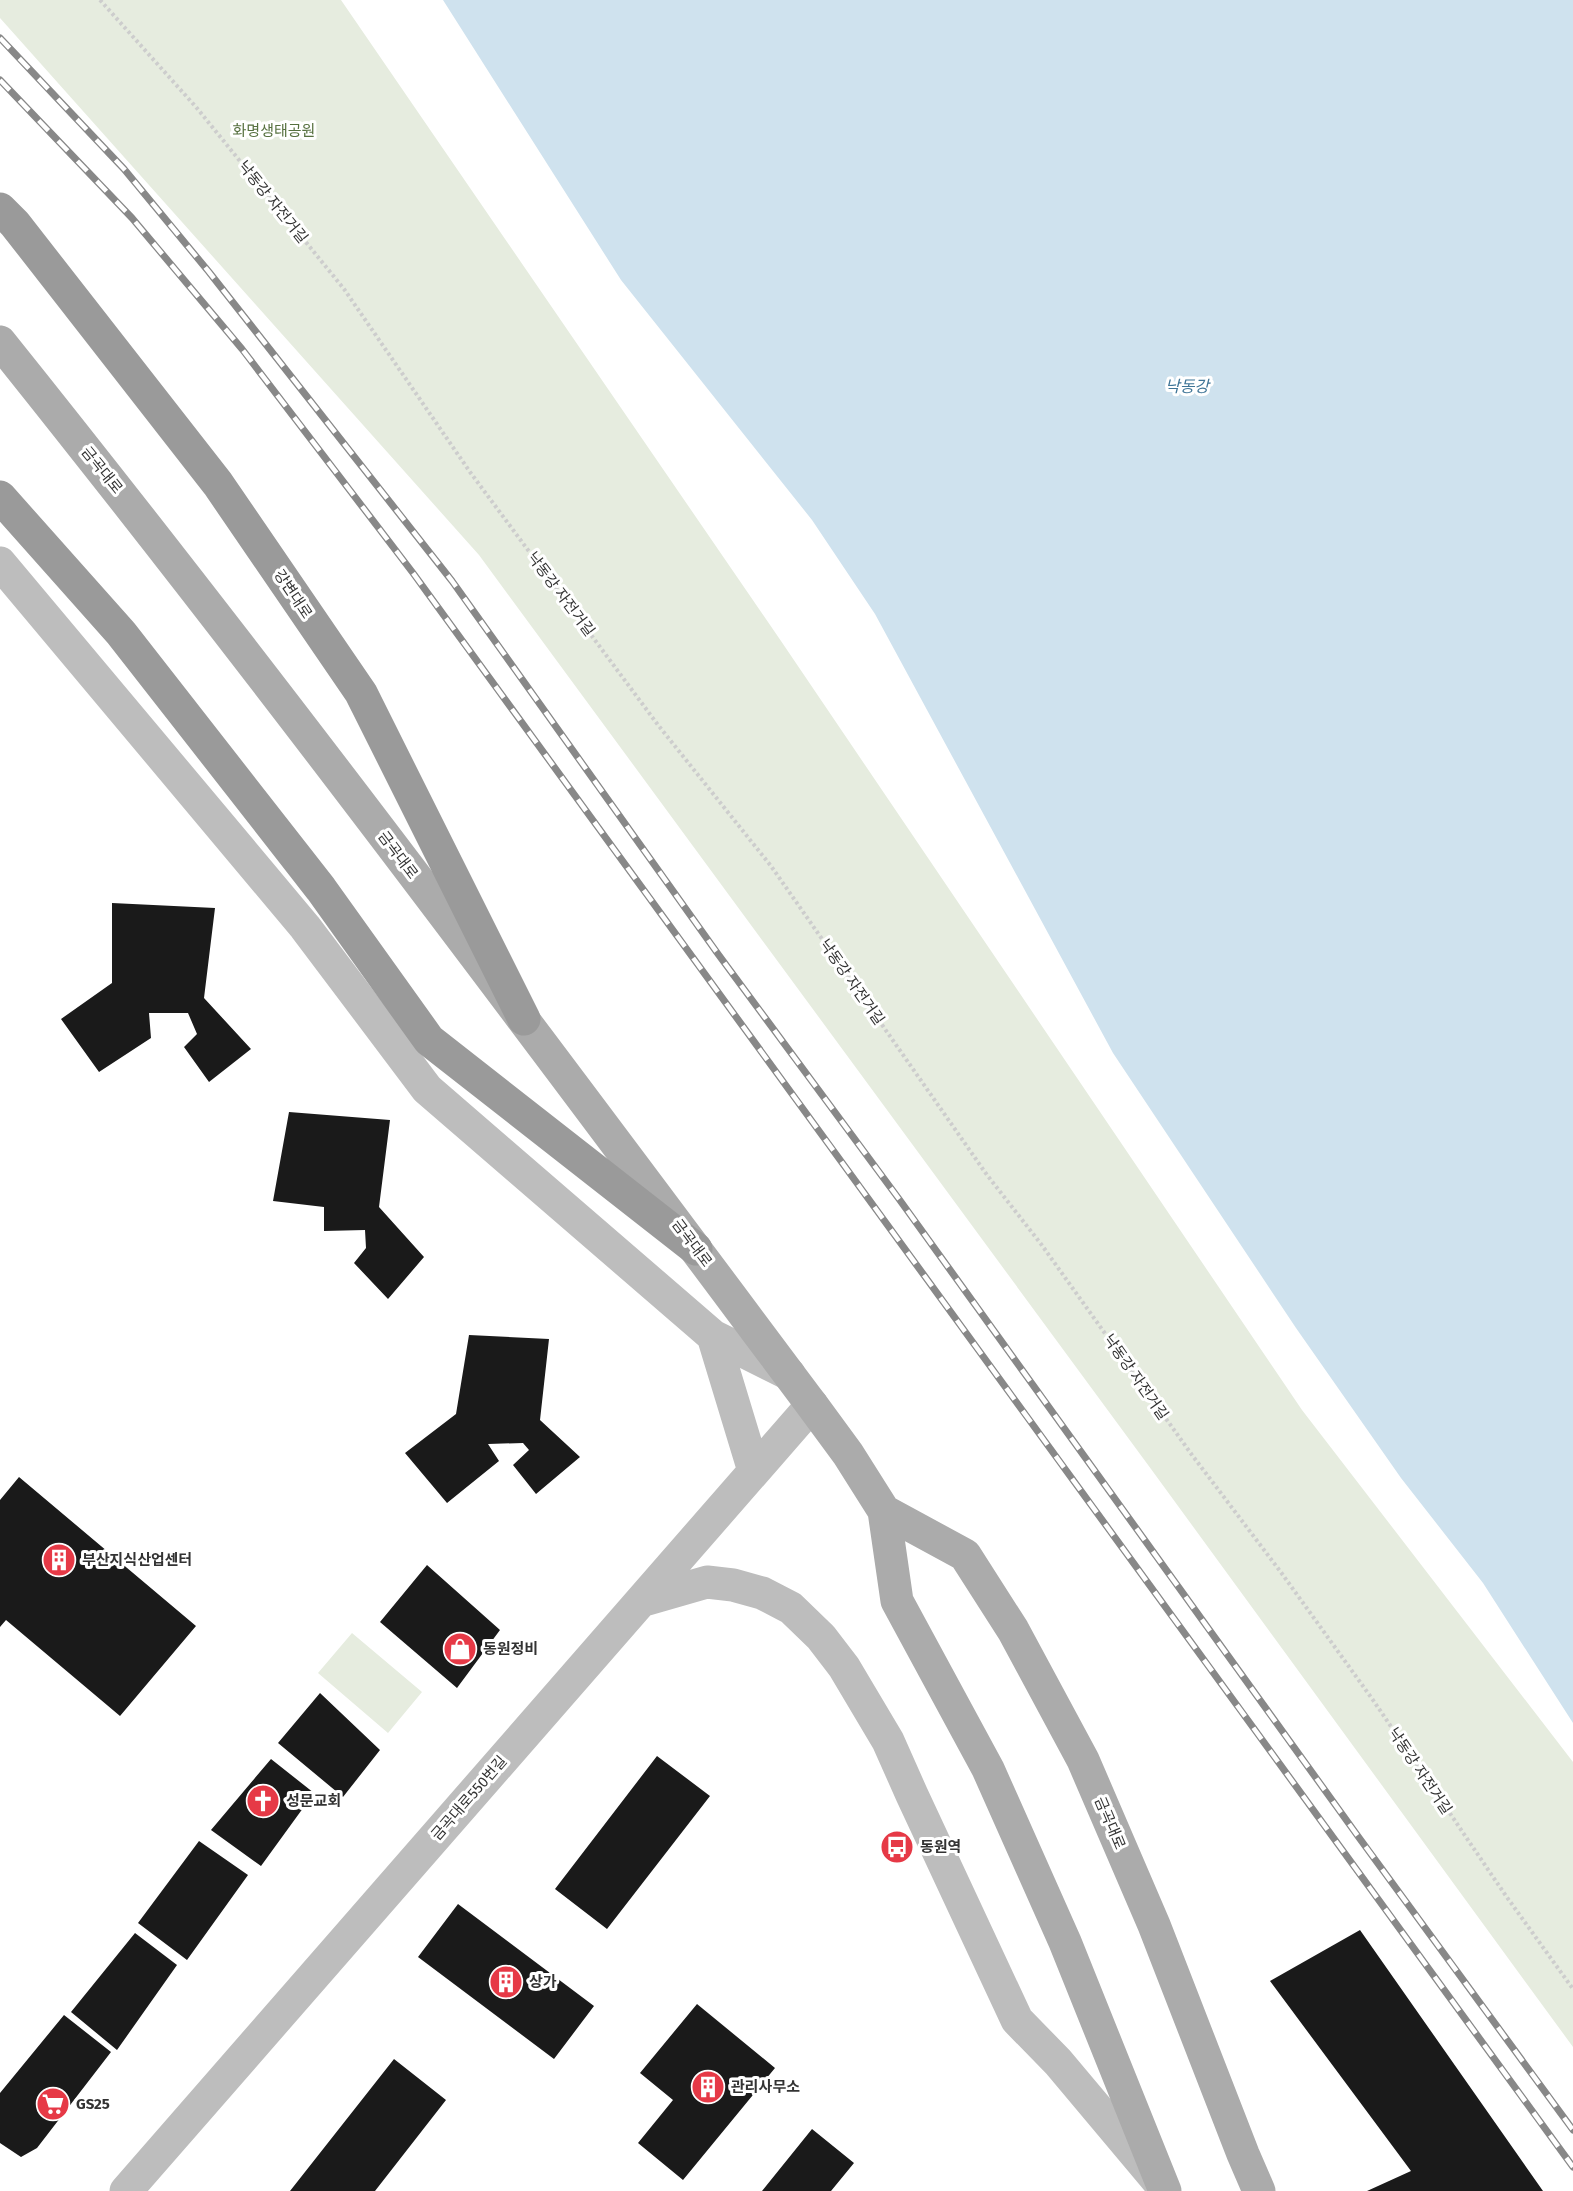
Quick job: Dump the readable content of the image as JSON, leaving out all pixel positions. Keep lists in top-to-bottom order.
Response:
{
  "streets": {
    "highway": ["강변대로"],
    "main road": ["금곡대로"],
    "street": ["금곡대로550번길"],
    "path": ["낙동강 자전거길"]
  },
  "crossings": [
    ["금곡대로", "강변대로"],
    ["금곡대로", "금곡대로550번길"]
  ],
  "water": ["낙동강"],
  "parks": ["화명생태공원"],
  "places": {
    "building": ["부산지식산업센터", "상가", "관리사무소"],
    "shop": ["동원정비"],
    "church": ["성문교회"],
    "bus stop": ["동원역"],
    "supermarket": ["GS25"]
  }
}
